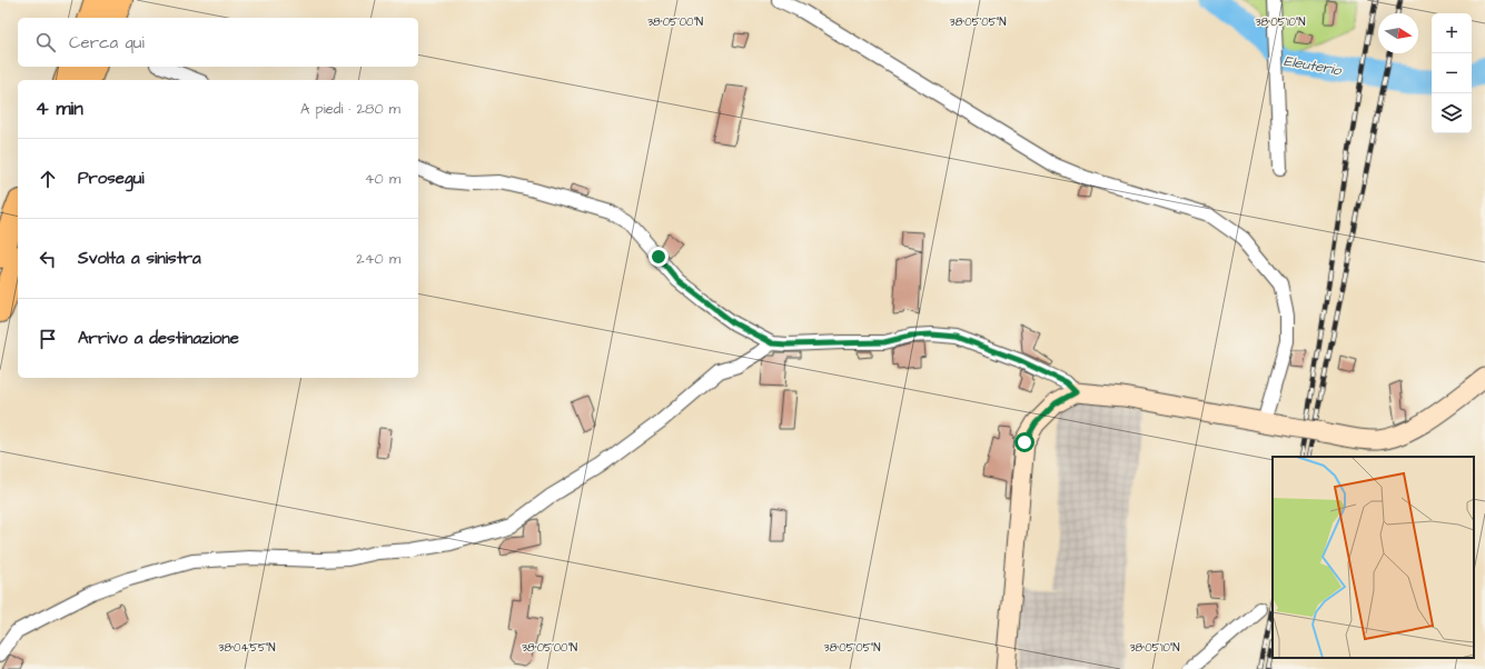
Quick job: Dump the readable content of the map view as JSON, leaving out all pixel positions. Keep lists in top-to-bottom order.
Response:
{
  "water": ["Eleuterio"],
  "north": "right",
  "page": {
    "map_buttons": ["+", "−"],
    "search": "Cerca qui",
    "heading": ["4 min", "A piedi · 280 m"],
    "list": [
      ["Prosegui", "40 m"],
      ["Svolta a sinistra", "240 m"],
      "Arrivo a destinazione"
    ]
  },
  "coordinates": [
    "38°05'00\"N",
    "38°05'05\"N",
    "38°05'10\"N",
    "38°04'55\"N"
  ]
}
